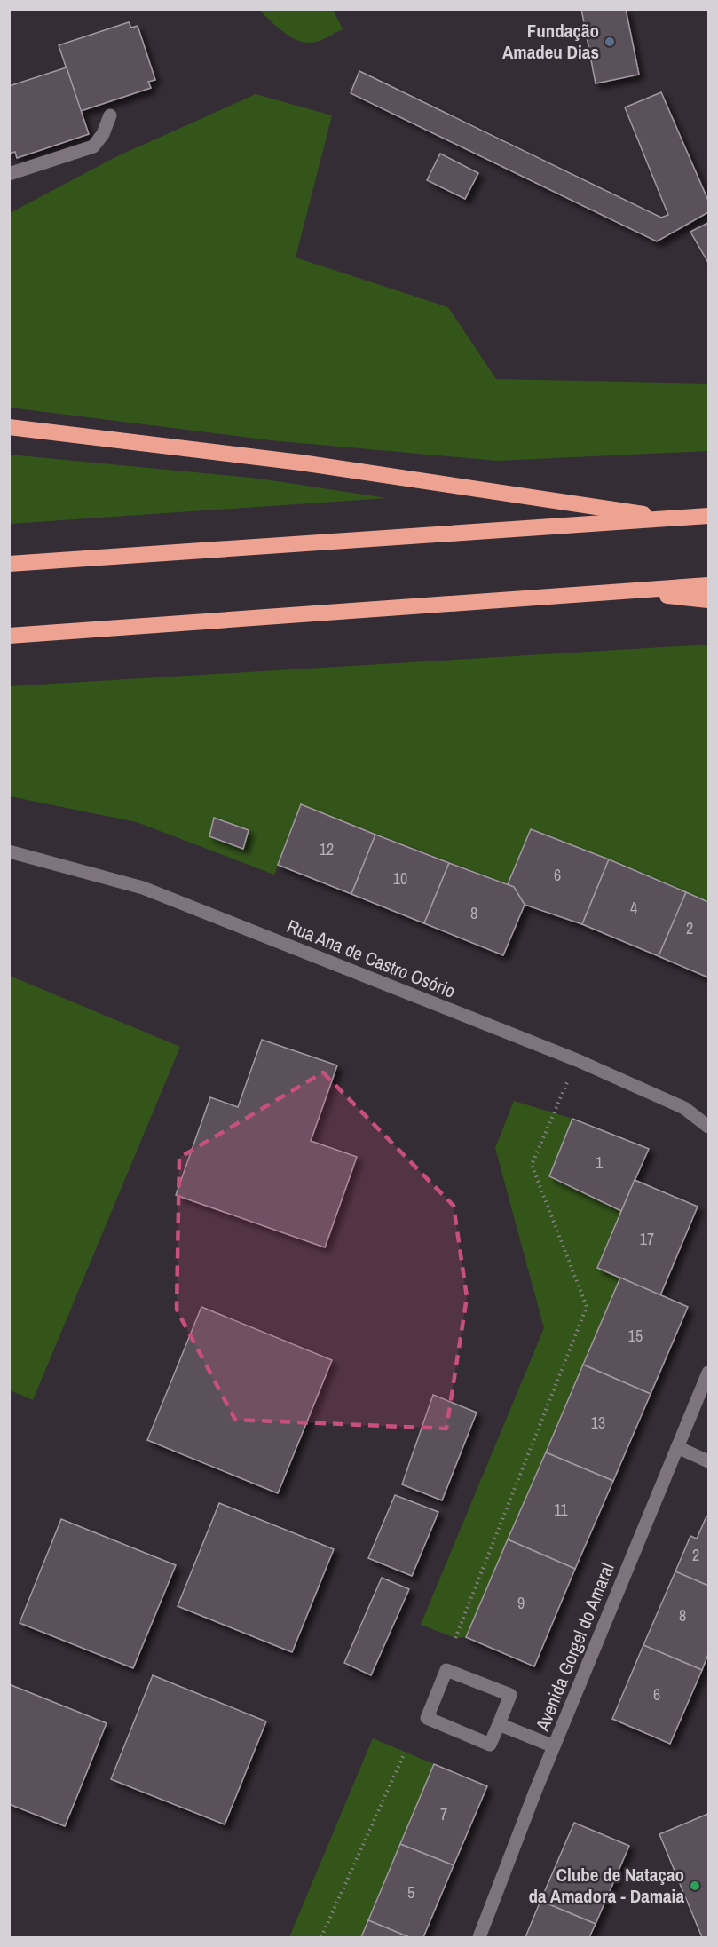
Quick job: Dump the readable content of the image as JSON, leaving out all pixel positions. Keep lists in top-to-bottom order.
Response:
{
  "streets": {
    "street": ["Rua Ana de Castro Osório", "Avenida Gorgel do Amaral"]
  },
  "places": ["Fundação Amadeu Dias", "Clube de Nataçao da Amadora - Damaia"],
  "house_numbers": [
    "12",
    "6",
    "10",
    "4",
    "8",
    "2",
    "1",
    "17",
    "15",
    "13",
    "11",
    "2",
    "9",
    "8",
    "6",
    "7",
    "5"
  ]
}
